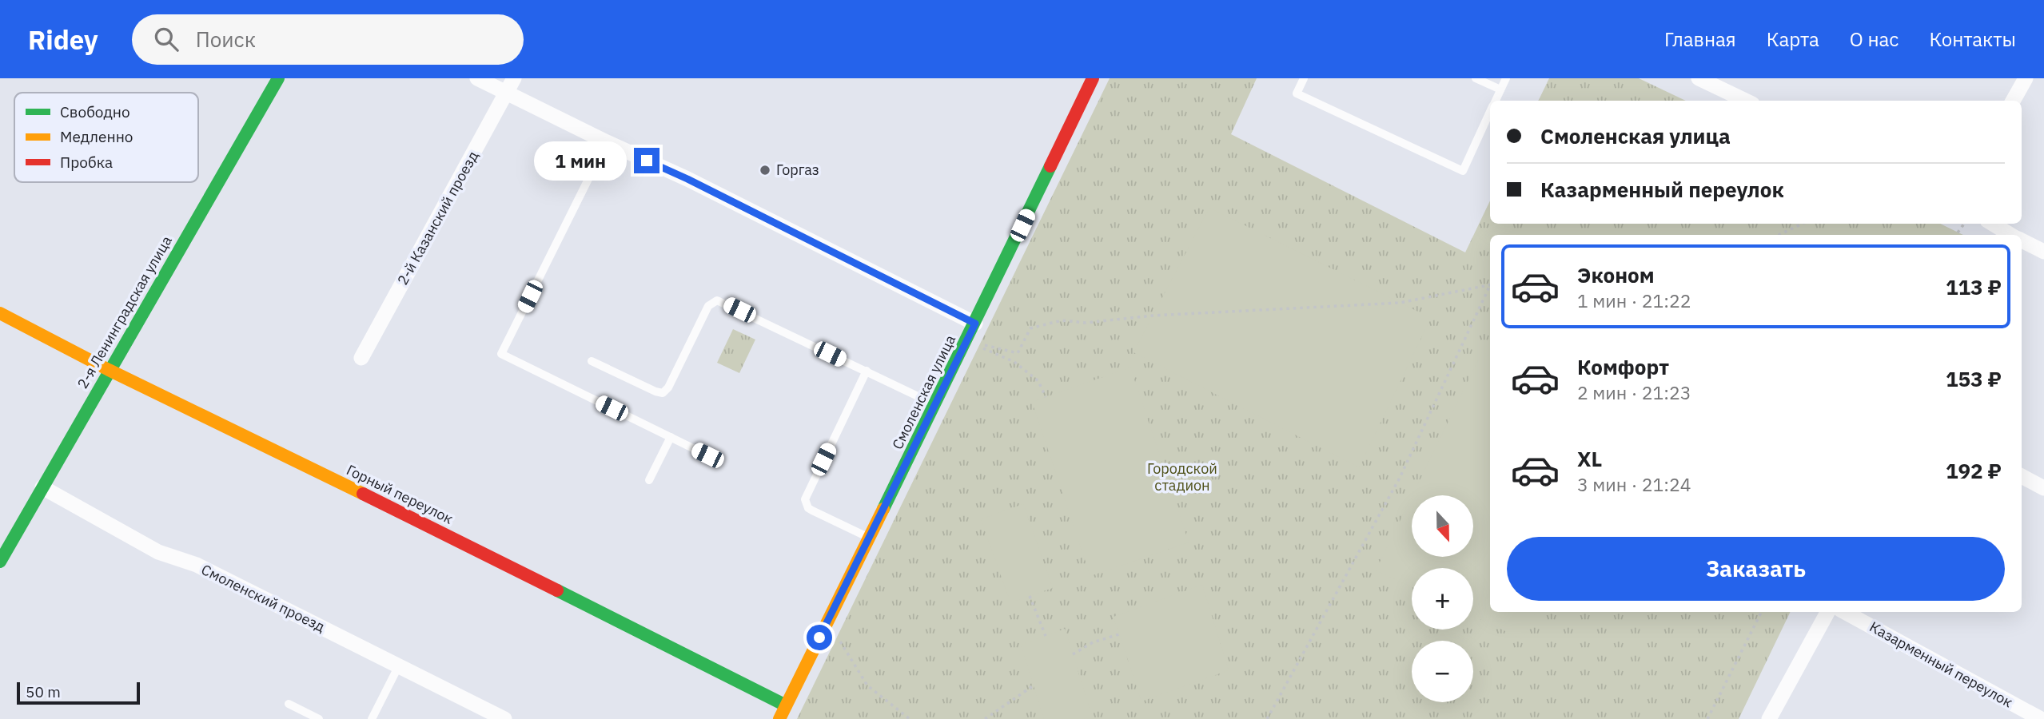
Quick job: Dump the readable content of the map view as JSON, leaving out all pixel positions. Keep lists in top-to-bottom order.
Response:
{
  "streets": {
    "street": [
      "2-й Казанский проезд",
      "2-я Ленинградская улица",
      "Смоленская улица",
      "Горный переулок",
      "Смоленский проезд",
      "Казарменный переулок"
    ]
  },
  "crossings": [
    ["2-я Ленинградская улица", "Горный переулок"],
    ["2-я Ленинградская улица", "Смоленский проезд"],
    ["Смоленская улица", "Горный переулок"]
  ],
  "parks": ["Городской стадион"],
  "places": ["Горгаз"],
  "legend": ["Свободно", "Медленно", "Пробка"],
  "scale_bar": "50 m",
  "north": "bottom",
  "page": {
    "header": "Ridey",
    "search": "Поиск",
    "nav": [
      "Главная",
      "Карта",
      "О нас",
      "Контакты"
    ],
    "banner": ["Смоленская улица", "Казарменный переулок"],
    "bubble": "1 мин",
    "list": [
      {
        "name": "Эконом",
        "note": "1 мин · 21:22",
        "value": "113 ₽"
      },
      {
        "name": "Комфорт",
        "note": "2 мин · 21:23",
        "value": "153 ₽"
      },
      {
        "name": "XL",
        "note": "3 мин · 21:24",
        "value": "192 ₽"
      }
    ],
    "map_buttons": ["+", "−"],
    "buttons": "Заказать",
    "scale": "50 m"
  }
}
